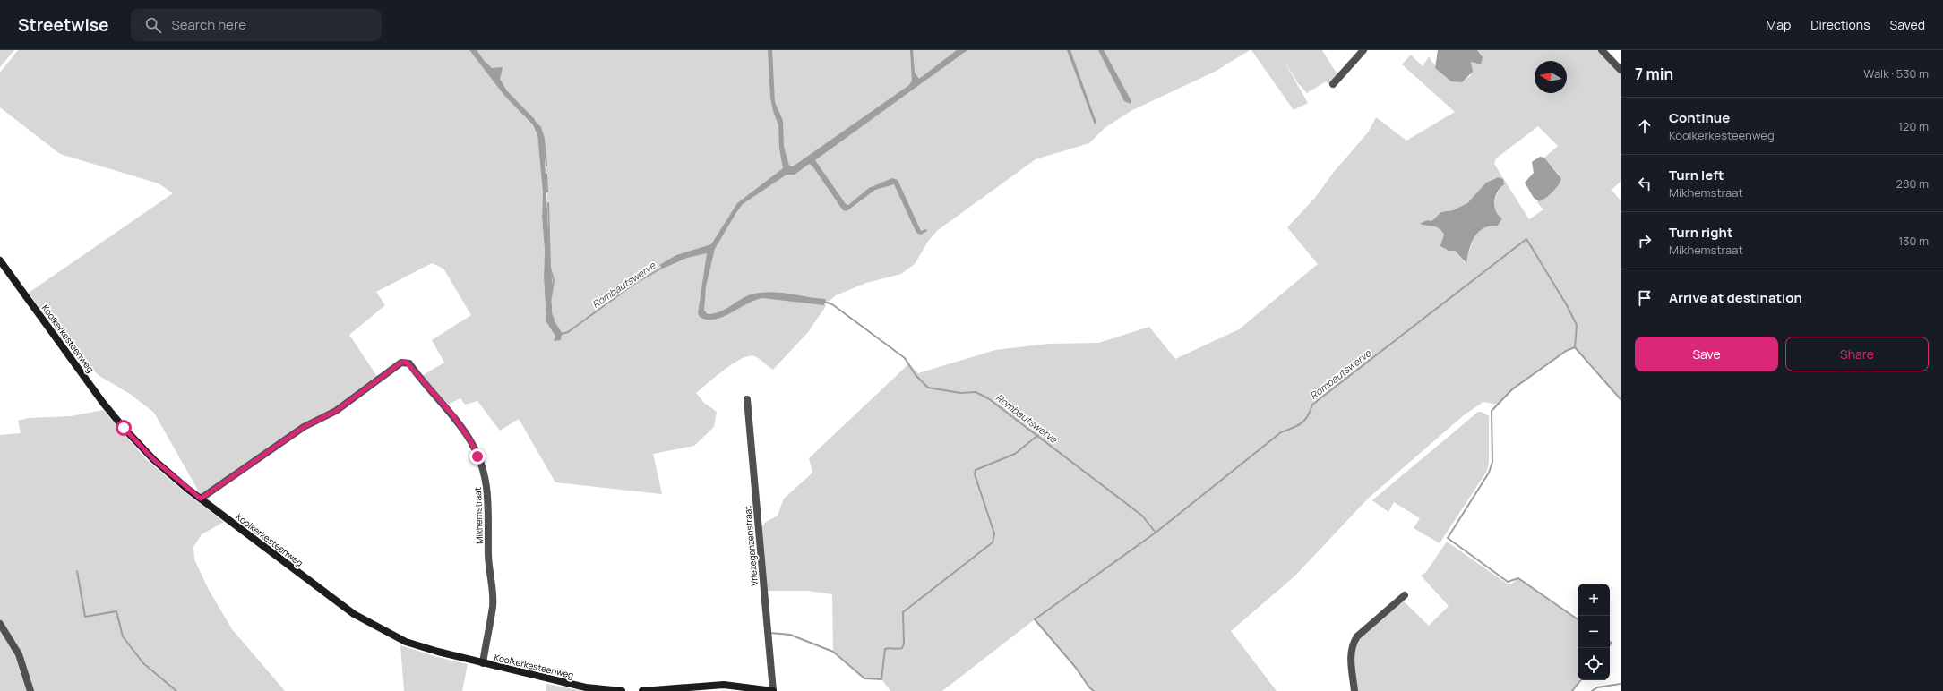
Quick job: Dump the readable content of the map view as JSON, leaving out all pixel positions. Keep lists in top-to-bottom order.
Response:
{
  "streets": {
    "main road": ["Koolkerkesteenweg"],
    "street": ["Mikhemstraat", "Vriezeganzenstraat"]
  },
  "crossings": [
    ["Koolkerkesteenweg", "Mikhemstraat"]
  ],
  "water": ["Rombautswerve"],
  "north": "left",
  "page": {
    "header": "Streetwise",
    "search": "Search here",
    "nav": ["Map", "Directions", "Saved"],
    "heading": ["7 min", "Walk · 530 m"],
    "list": [
      ["Continue", "Koolkerkesteenweg", "120 m"],
      ["Turn left", "Mikhemstraat", "280 m"],
      ["Turn right", "Mikhemstraat", "130 m"],
      "Arrive at destination"
    ],
    "buttons": ["Save", "Share"],
    "map_buttons": ["+", "−"]
  }
}
